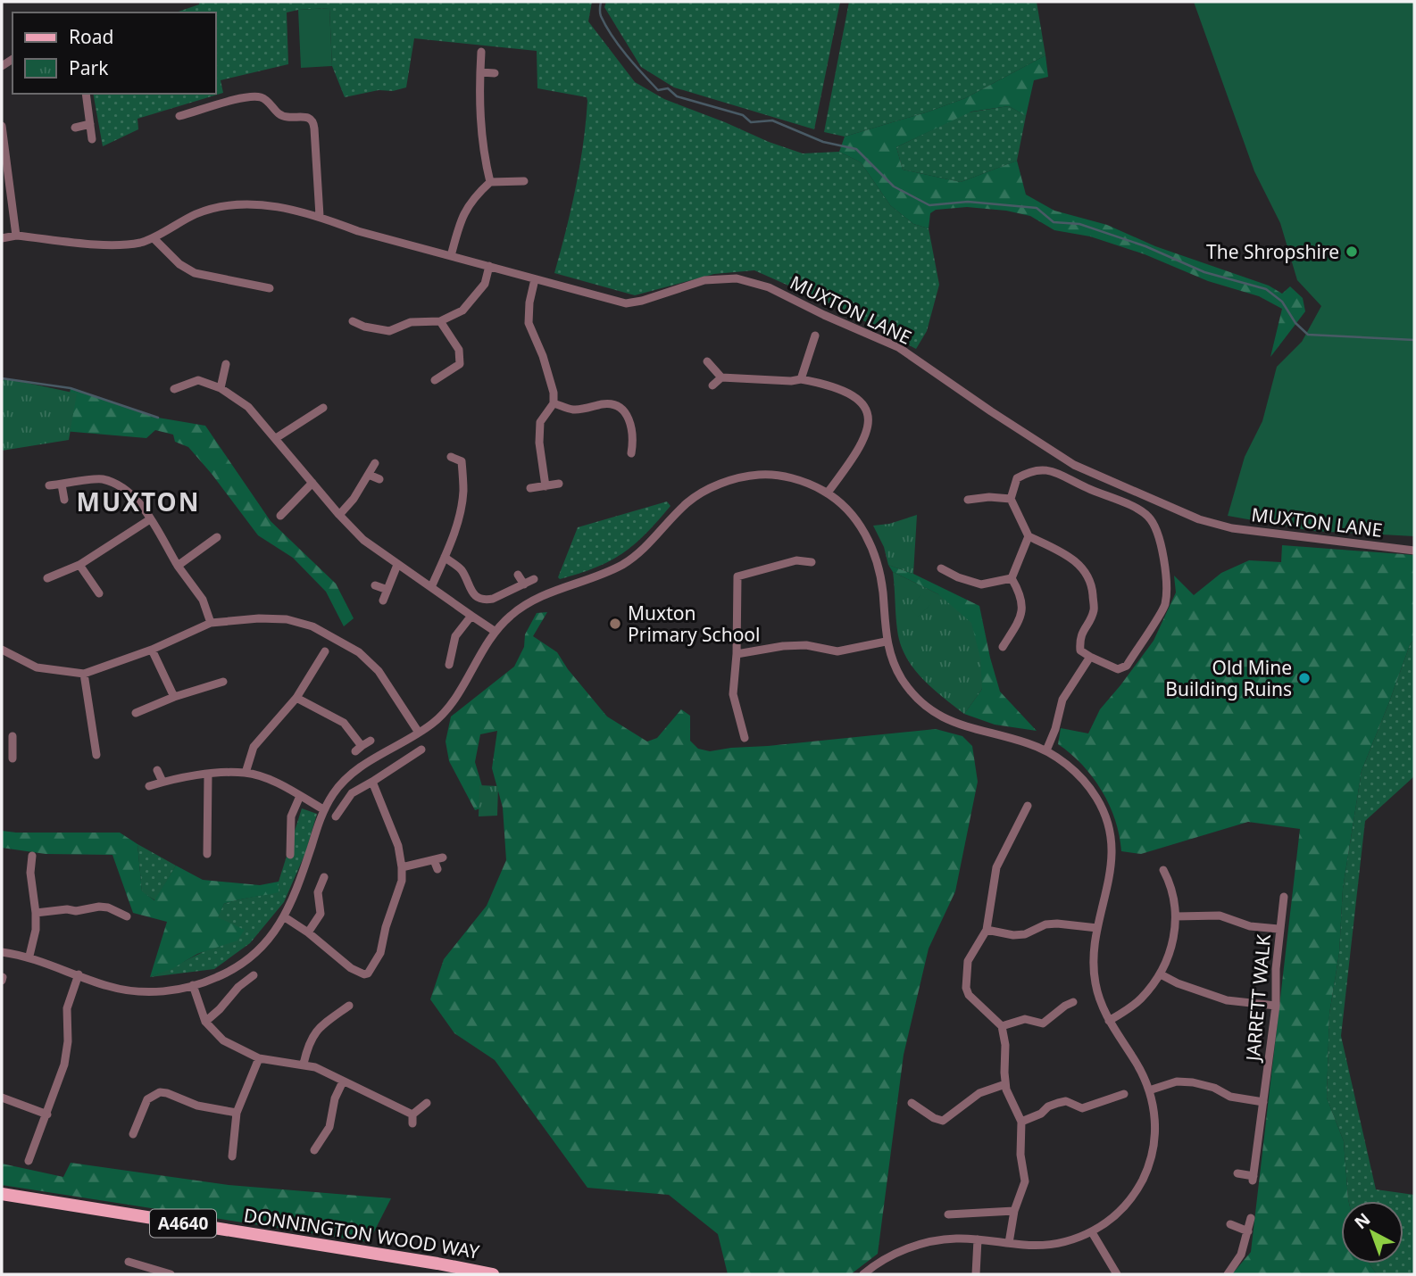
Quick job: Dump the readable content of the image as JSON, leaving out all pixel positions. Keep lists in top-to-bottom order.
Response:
{
  "streets": {
    "main road": ["A4640", "DONNINGTON WOOD WAY"],
    "street": ["MUXTON LANE", "JARRETT WALK"]
  },
  "districts": ["MUXTON"],
  "places": ["The Shropshire", "Muxton Primary School", "Old Mine Building Ruins"],
  "legend": ["Road", "Park"],
  "north": "top left"
}
